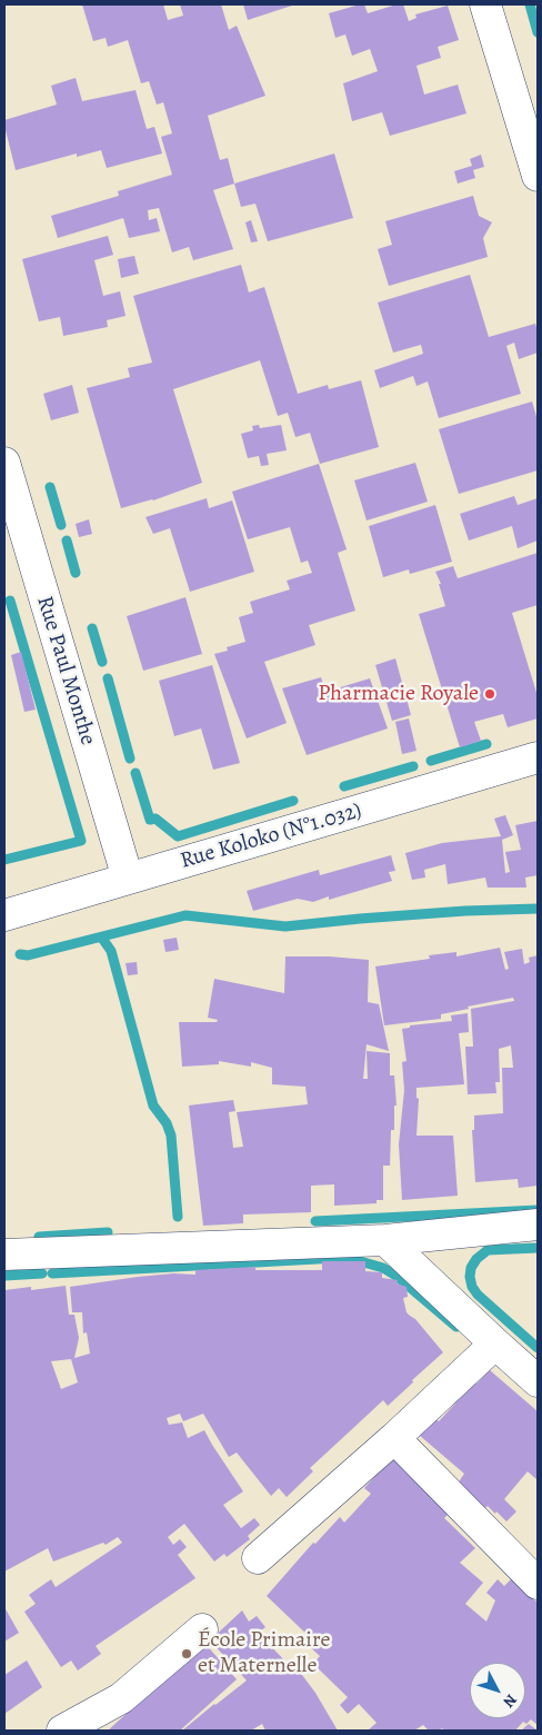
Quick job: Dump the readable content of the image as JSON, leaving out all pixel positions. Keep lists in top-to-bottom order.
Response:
{
  "streets": {
    "street": ["Rue Paul Monthe", "Rue Koloko (N°1.032)"]
  },
  "crossings": [
    ["Rue Paul Monthe", "Rue Koloko (N°1.032)"]
  ],
  "places": ["Pharmacie Royale", "École Primaire et Maternelle"],
  "north": "bottom right"
}
